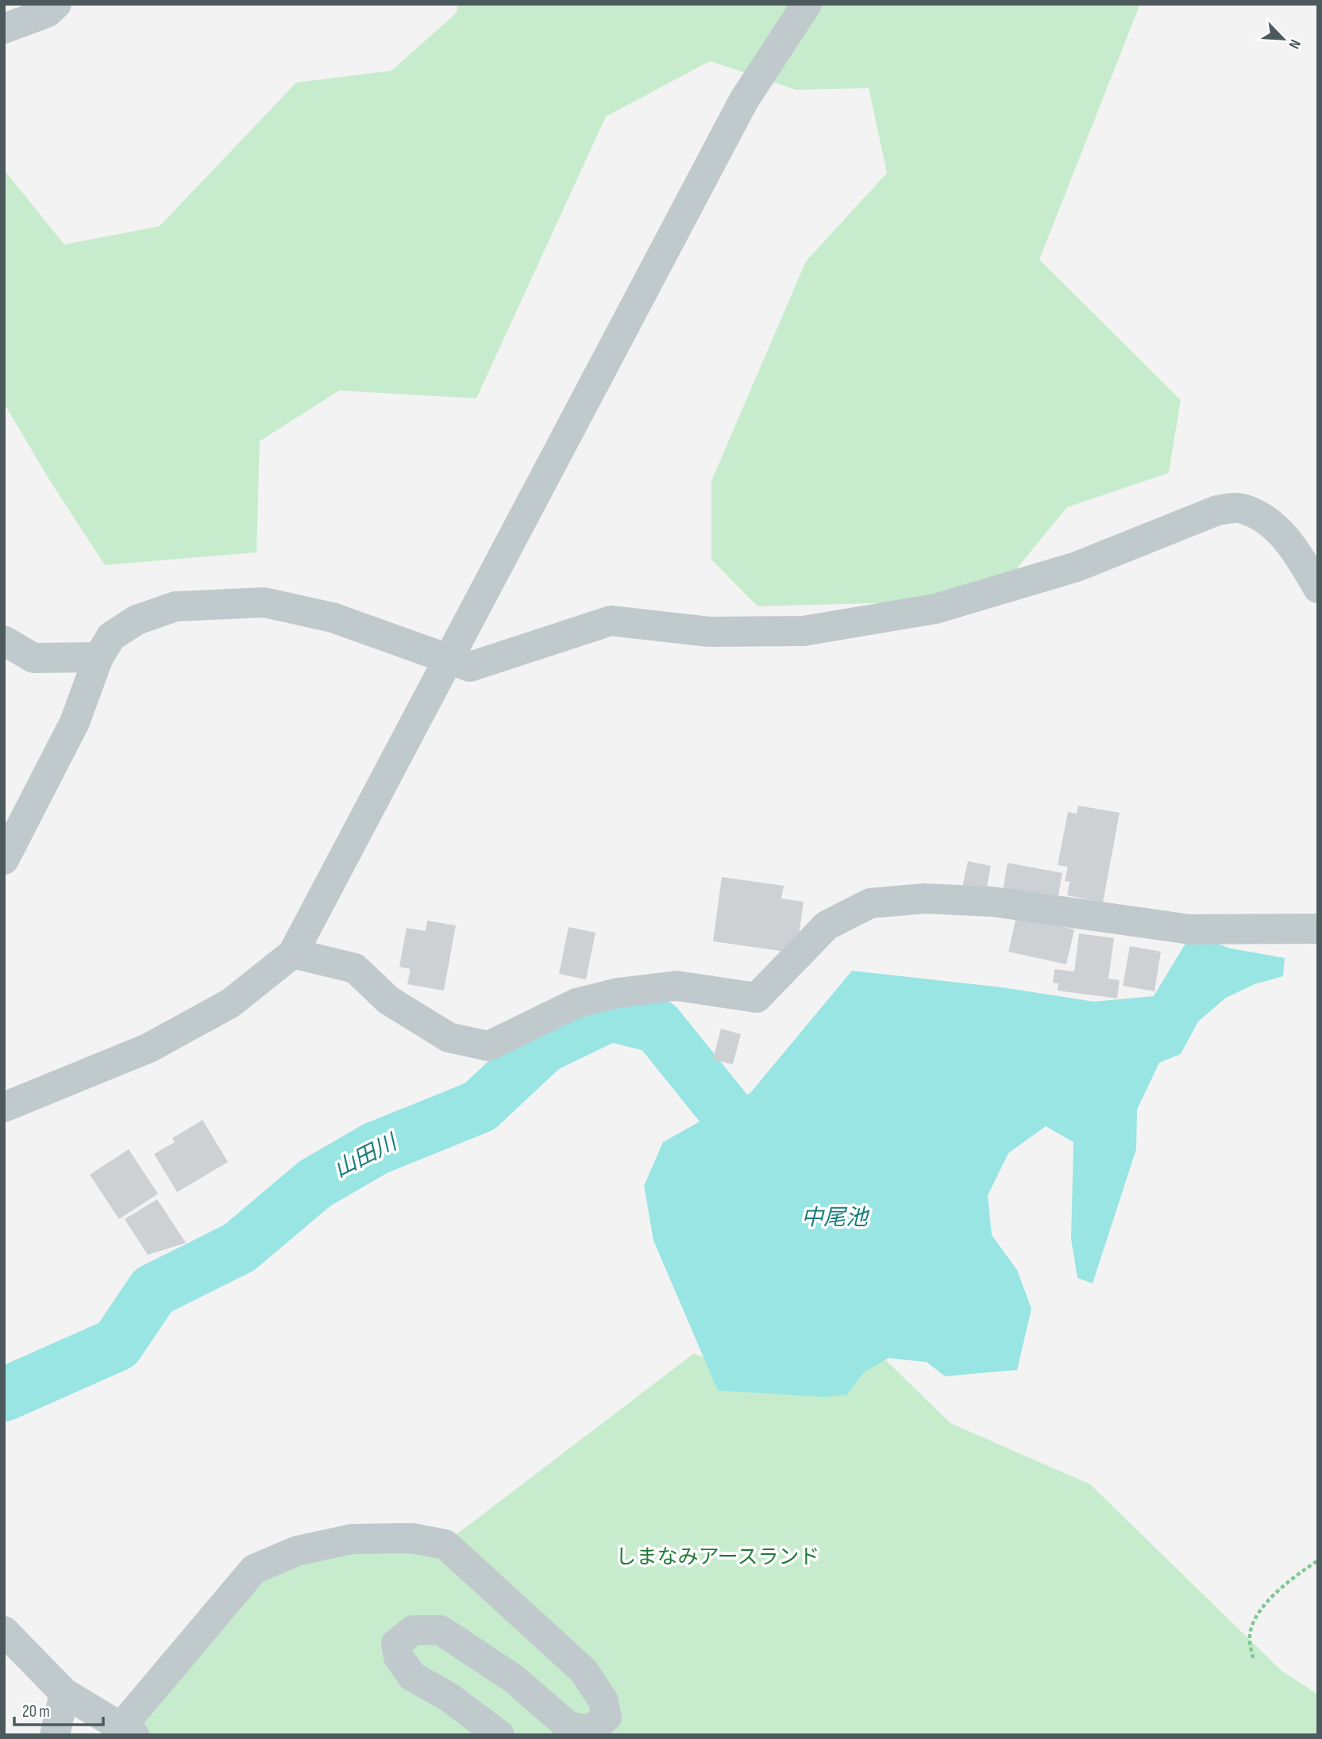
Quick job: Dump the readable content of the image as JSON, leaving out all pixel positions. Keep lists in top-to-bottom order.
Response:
{
  "water": ["山田川", "中尾池"],
  "parks": ["しまなみアースランド"],
  "scale_bar": "20 m",
  "north": "bottom right"
}
